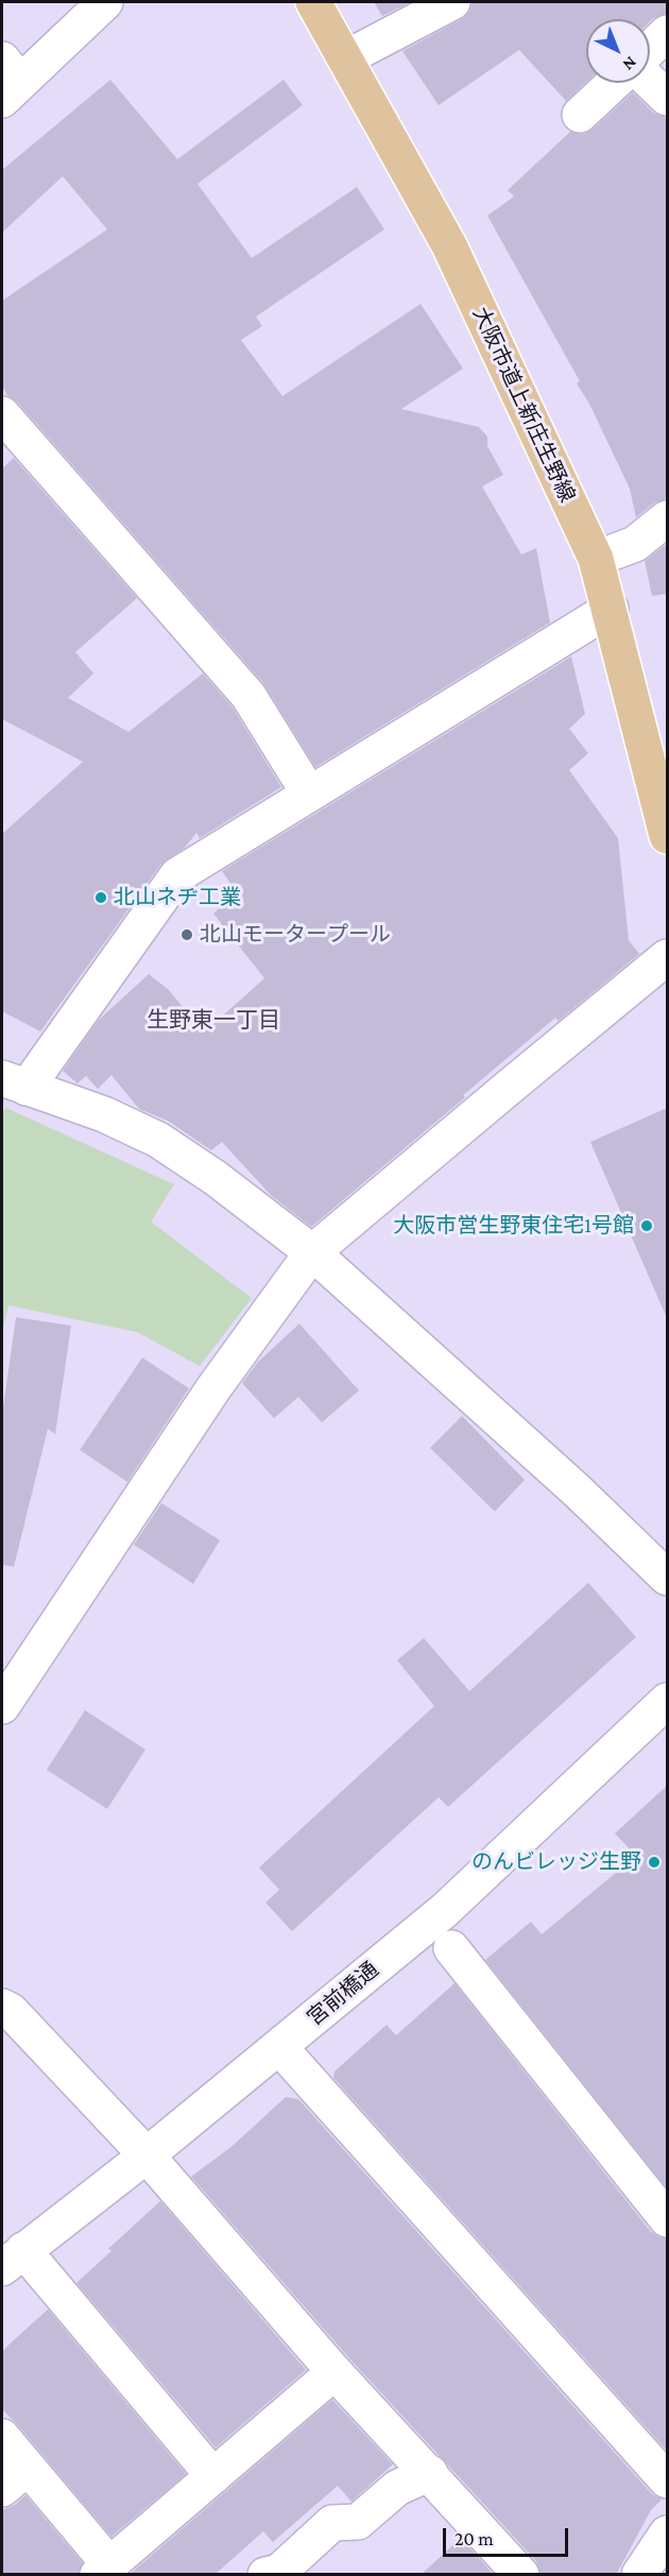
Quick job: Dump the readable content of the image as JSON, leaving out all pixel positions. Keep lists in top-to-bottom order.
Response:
{
  "streets": {
    "main road": ["大阪市道上新庄生野線"],
    "street": ["宮前橋通"]
  },
  "districts": ["生野東一丁目"],
  "places": [
    "北山ネヂ工業",
    "北山モータープール",
    "大阪市営生野東住宅1号館",
    "のんビレッジ生野"
  ],
  "scale_bar": "20 m",
  "north": "bottom right"
}
